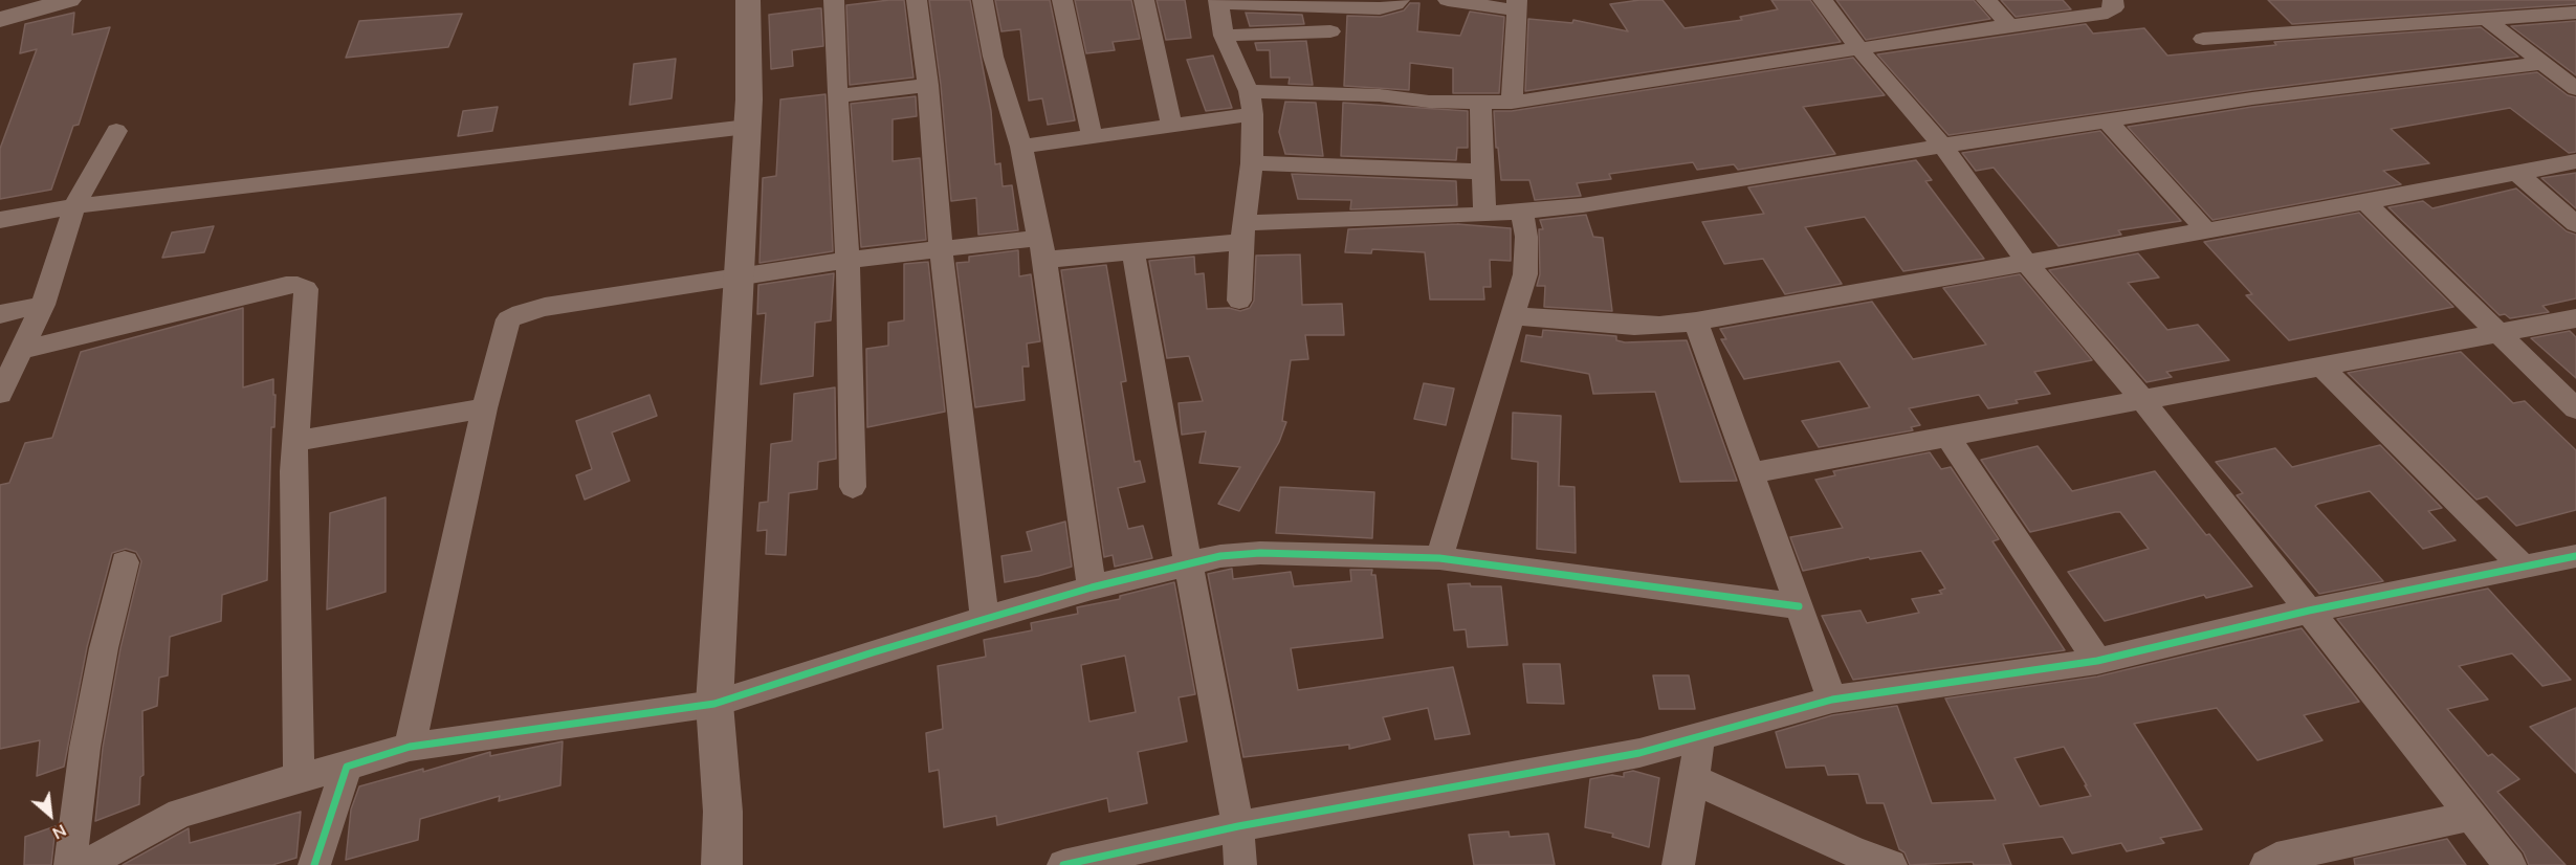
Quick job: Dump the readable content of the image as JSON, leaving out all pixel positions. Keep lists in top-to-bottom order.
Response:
{
  "north": "bottom right"
}
